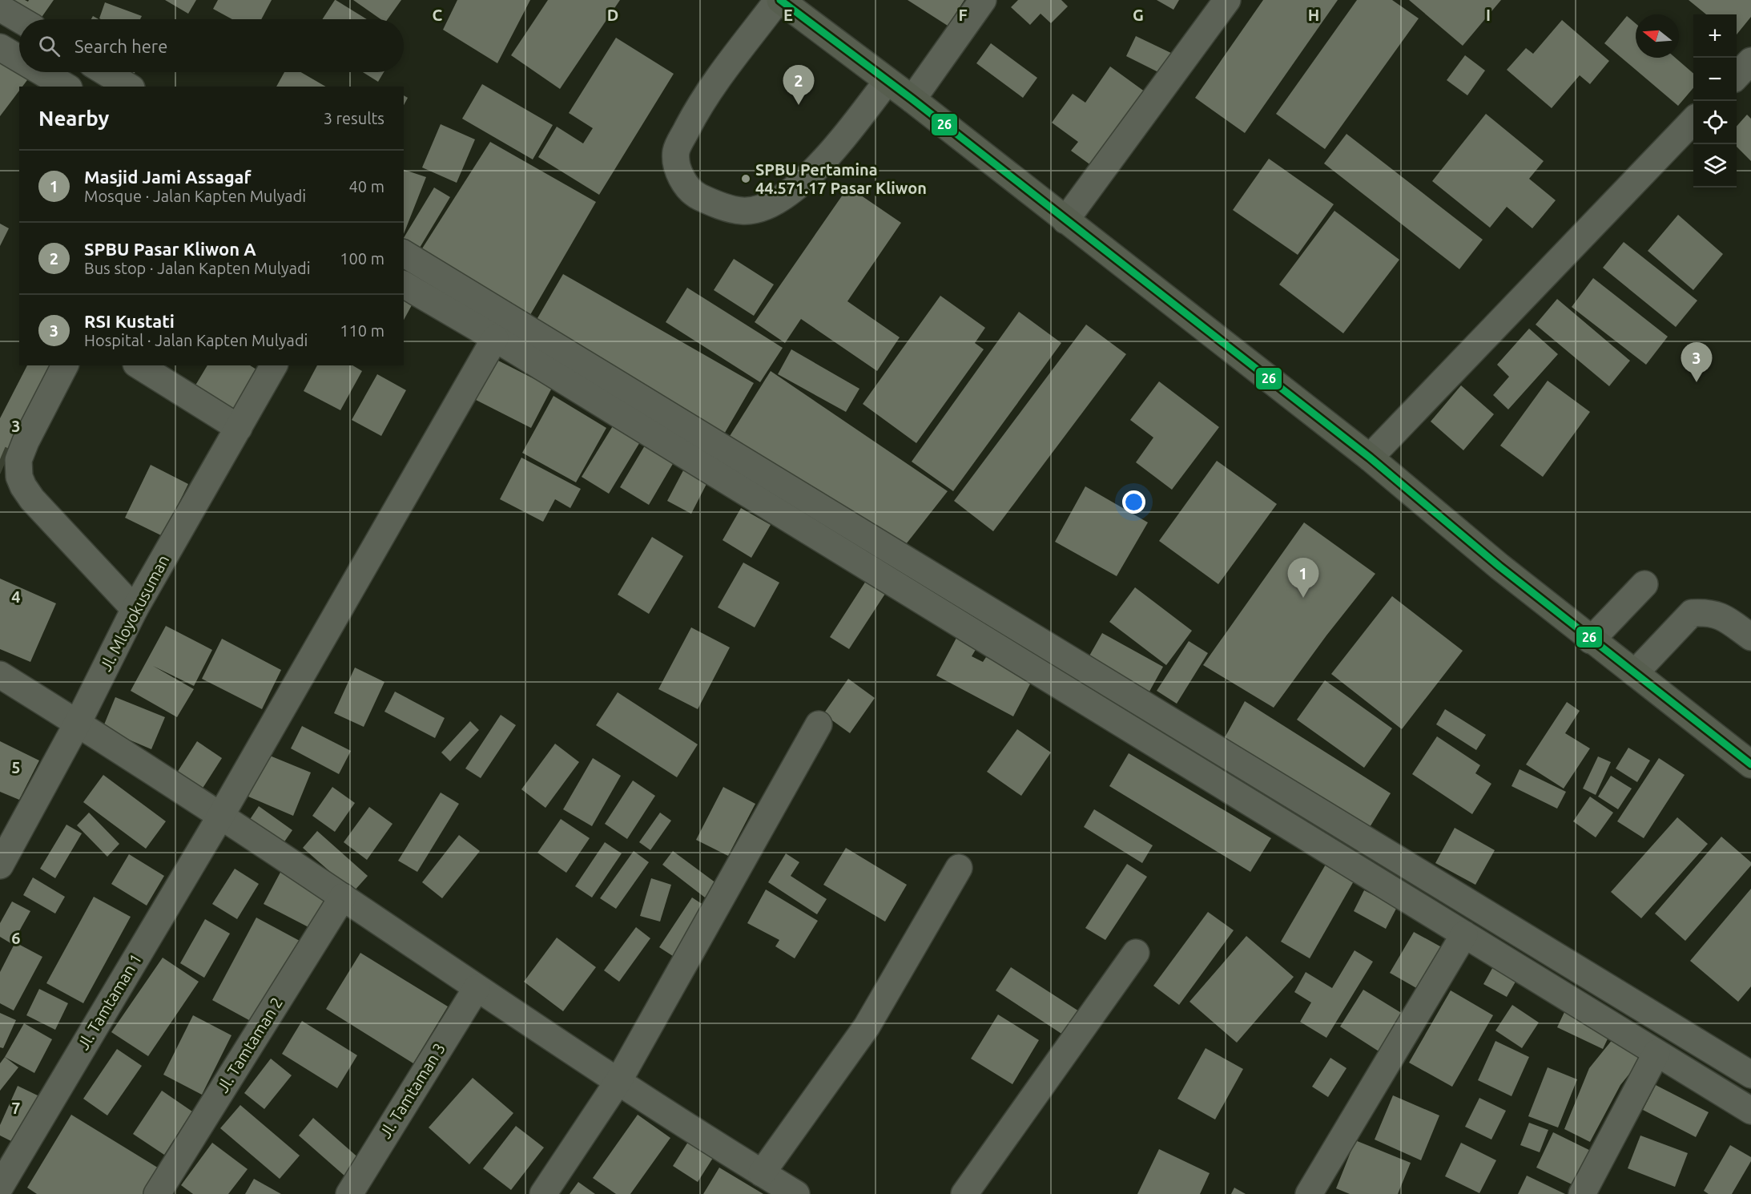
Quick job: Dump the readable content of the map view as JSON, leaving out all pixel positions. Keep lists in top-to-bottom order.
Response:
{
  "streets": {
    "street": [
      "Jl. Mloyokusuman",
      "Jl. Tamtaman 1",
      "Jl. Tamtaman 2",
      "Jl. Tamtaman 3"
    ]
  },
  "places": ["SPBU Pertamina 44.571.17 Pasar Kliwon"],
  "lines": ["transit line 26"],
  "north": "left",
  "page": {
    "map_buttons": ["+", "−"],
    "search": "Search here",
    "pins": ["2", "3", "1"],
    "heading": ["Nearby", "3 results"],
    "list": [
      {
        "mark": "1",
        "name": "Masjid Jami Assagaf",
        "note": "Mosque · Jalan Kapten Mulyadi",
        "value": "40 m"
      },
      {
        "mark": "2",
        "name": "SPBU Pasar Kliwon A",
        "note": "Bus stop · Jalan Kapten Mulyadi",
        "value": "100 m"
      },
      {
        "mark": "3",
        "name": "RSI Kustati",
        "note": "Hospital · Jalan Kapten Mulyadi",
        "value": "110 m"
      }
    ]
  },
  "grid": {
    "columns": [
      "C",
      "D",
      "E",
      "F",
      "G",
      "H",
      "I"
    ],
    "rows": [
      "3",
      "4",
      "5",
      "6",
      "7"
    ]
  }
}
